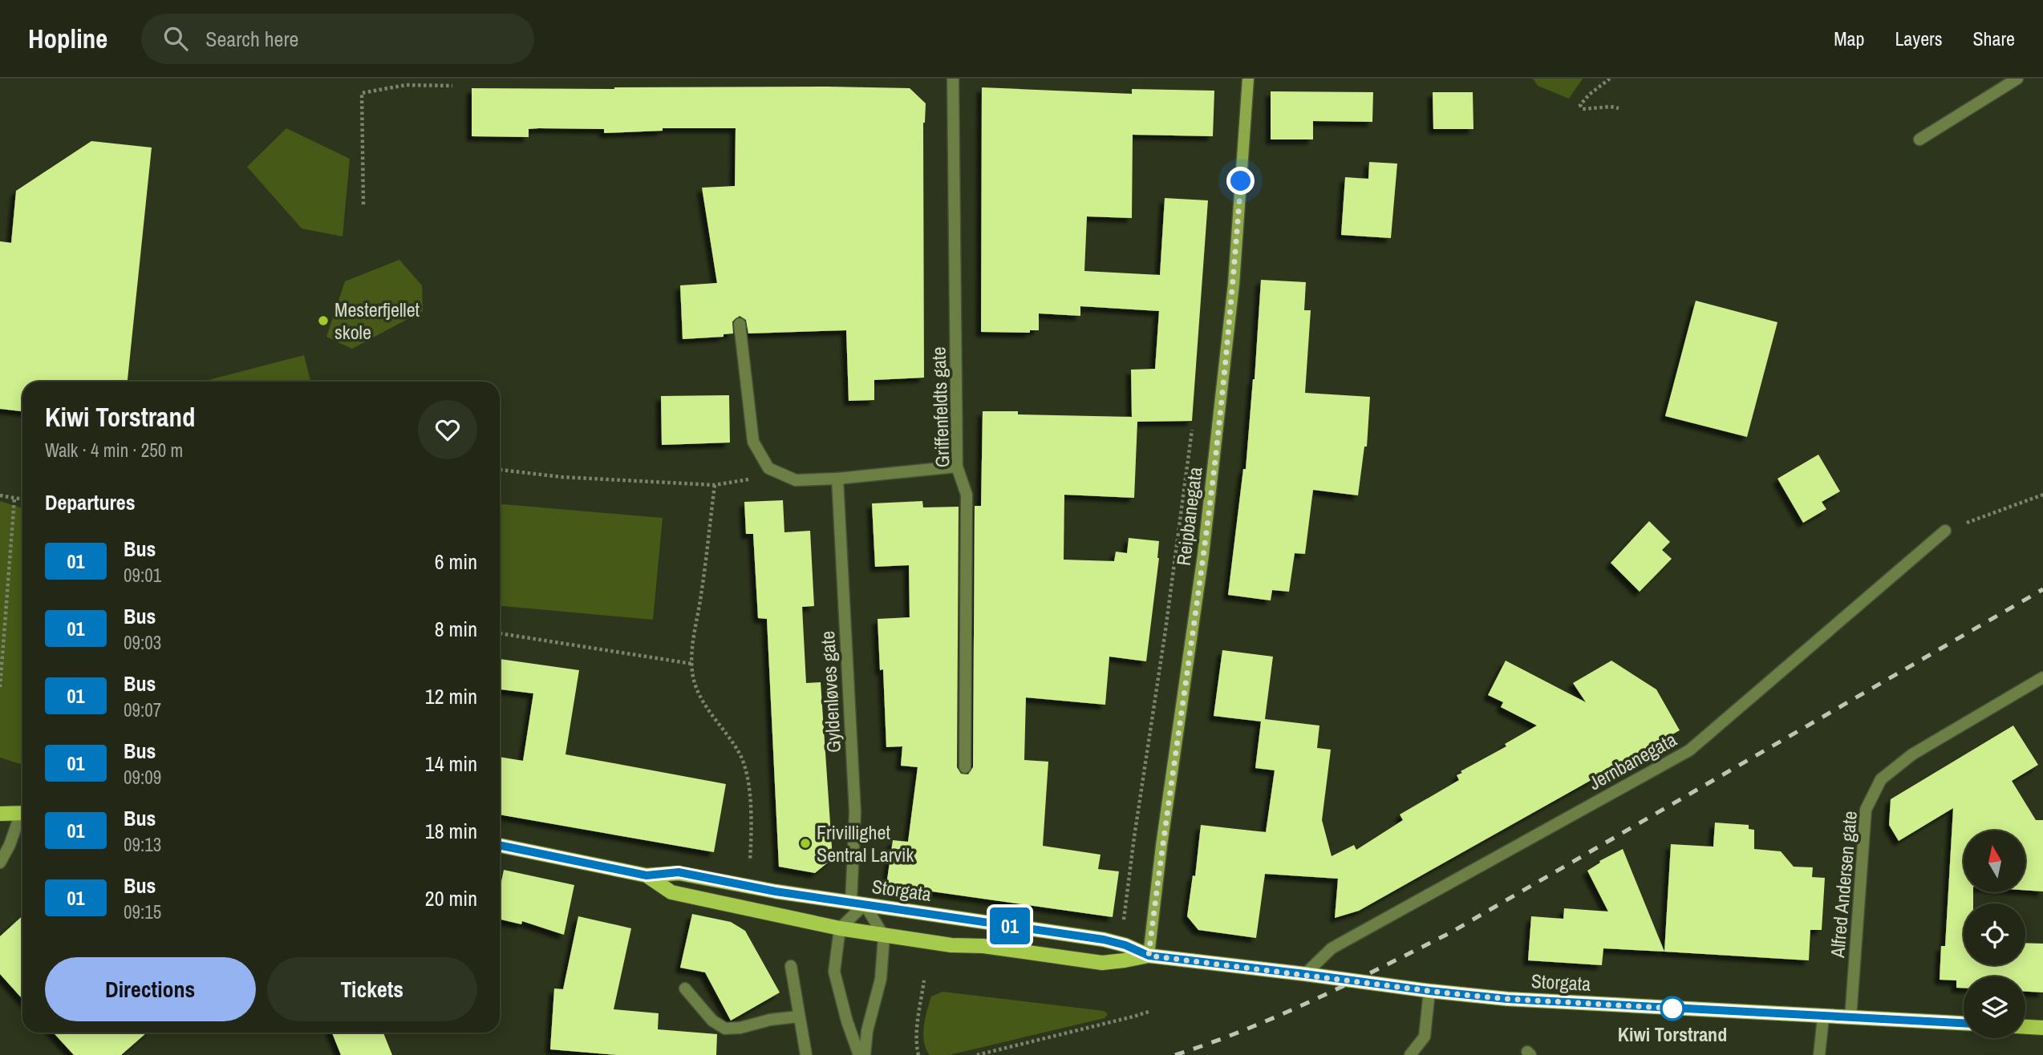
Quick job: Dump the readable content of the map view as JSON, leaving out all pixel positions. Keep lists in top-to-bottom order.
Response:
{
  "streets": {
    "main road": ["Reipbanegata", "Storgata"],
    "street": [
      "Griffenfeldts gate",
      "Gyldenløves gate",
      "Jernbanegata",
      "Alfred Andersen gate"
    ]
  },
  "crossings": [
    ["Reipbanegata", "Storgata"],
    ["Gyldenløves gate", "Storgata"],
    ["Jernbanegata", "Storgata"],
    ["Alfred Andersen gate", "Storgata"]
  ],
  "places": ["Mesterfjellet skole", "Frivillighet Sentral Larvik", "Kiwi Torstrand"],
  "lines": ["bus line 01"],
  "north": "top",
  "page": {
    "header": "Hopline",
    "search": "Search here",
    "nav": ["Map", "Layers", "Share"],
    "on_map": "01",
    "heading": [
      ["Kiwi Torstrand", "Walk · 4 min · 250 m"],
      "Departures"
    ],
    "list": [
      {
        "mark": "01",
        "name": "Bus",
        "note": "09:01",
        "value": "6 min"
      },
      {
        "mark": "01",
        "name": "Bus",
        "note": "09:03",
        "value": "8 min"
      },
      {
        "mark": "01",
        "name": "Bus",
        "note": "09:07",
        "value": "12 min"
      },
      {
        "mark": "01",
        "name": "Bus",
        "note": "09:09",
        "value": "14 min"
      },
      {
        "mark": "01",
        "name": "Bus",
        "note": "09:13",
        "value": "18 min"
      },
      {
        "mark": "01",
        "name": "Bus",
        "note": "09:15",
        "value": "20 min"
      }
    ],
    "buttons": ["Directions", "Tickets"]
  }
}
